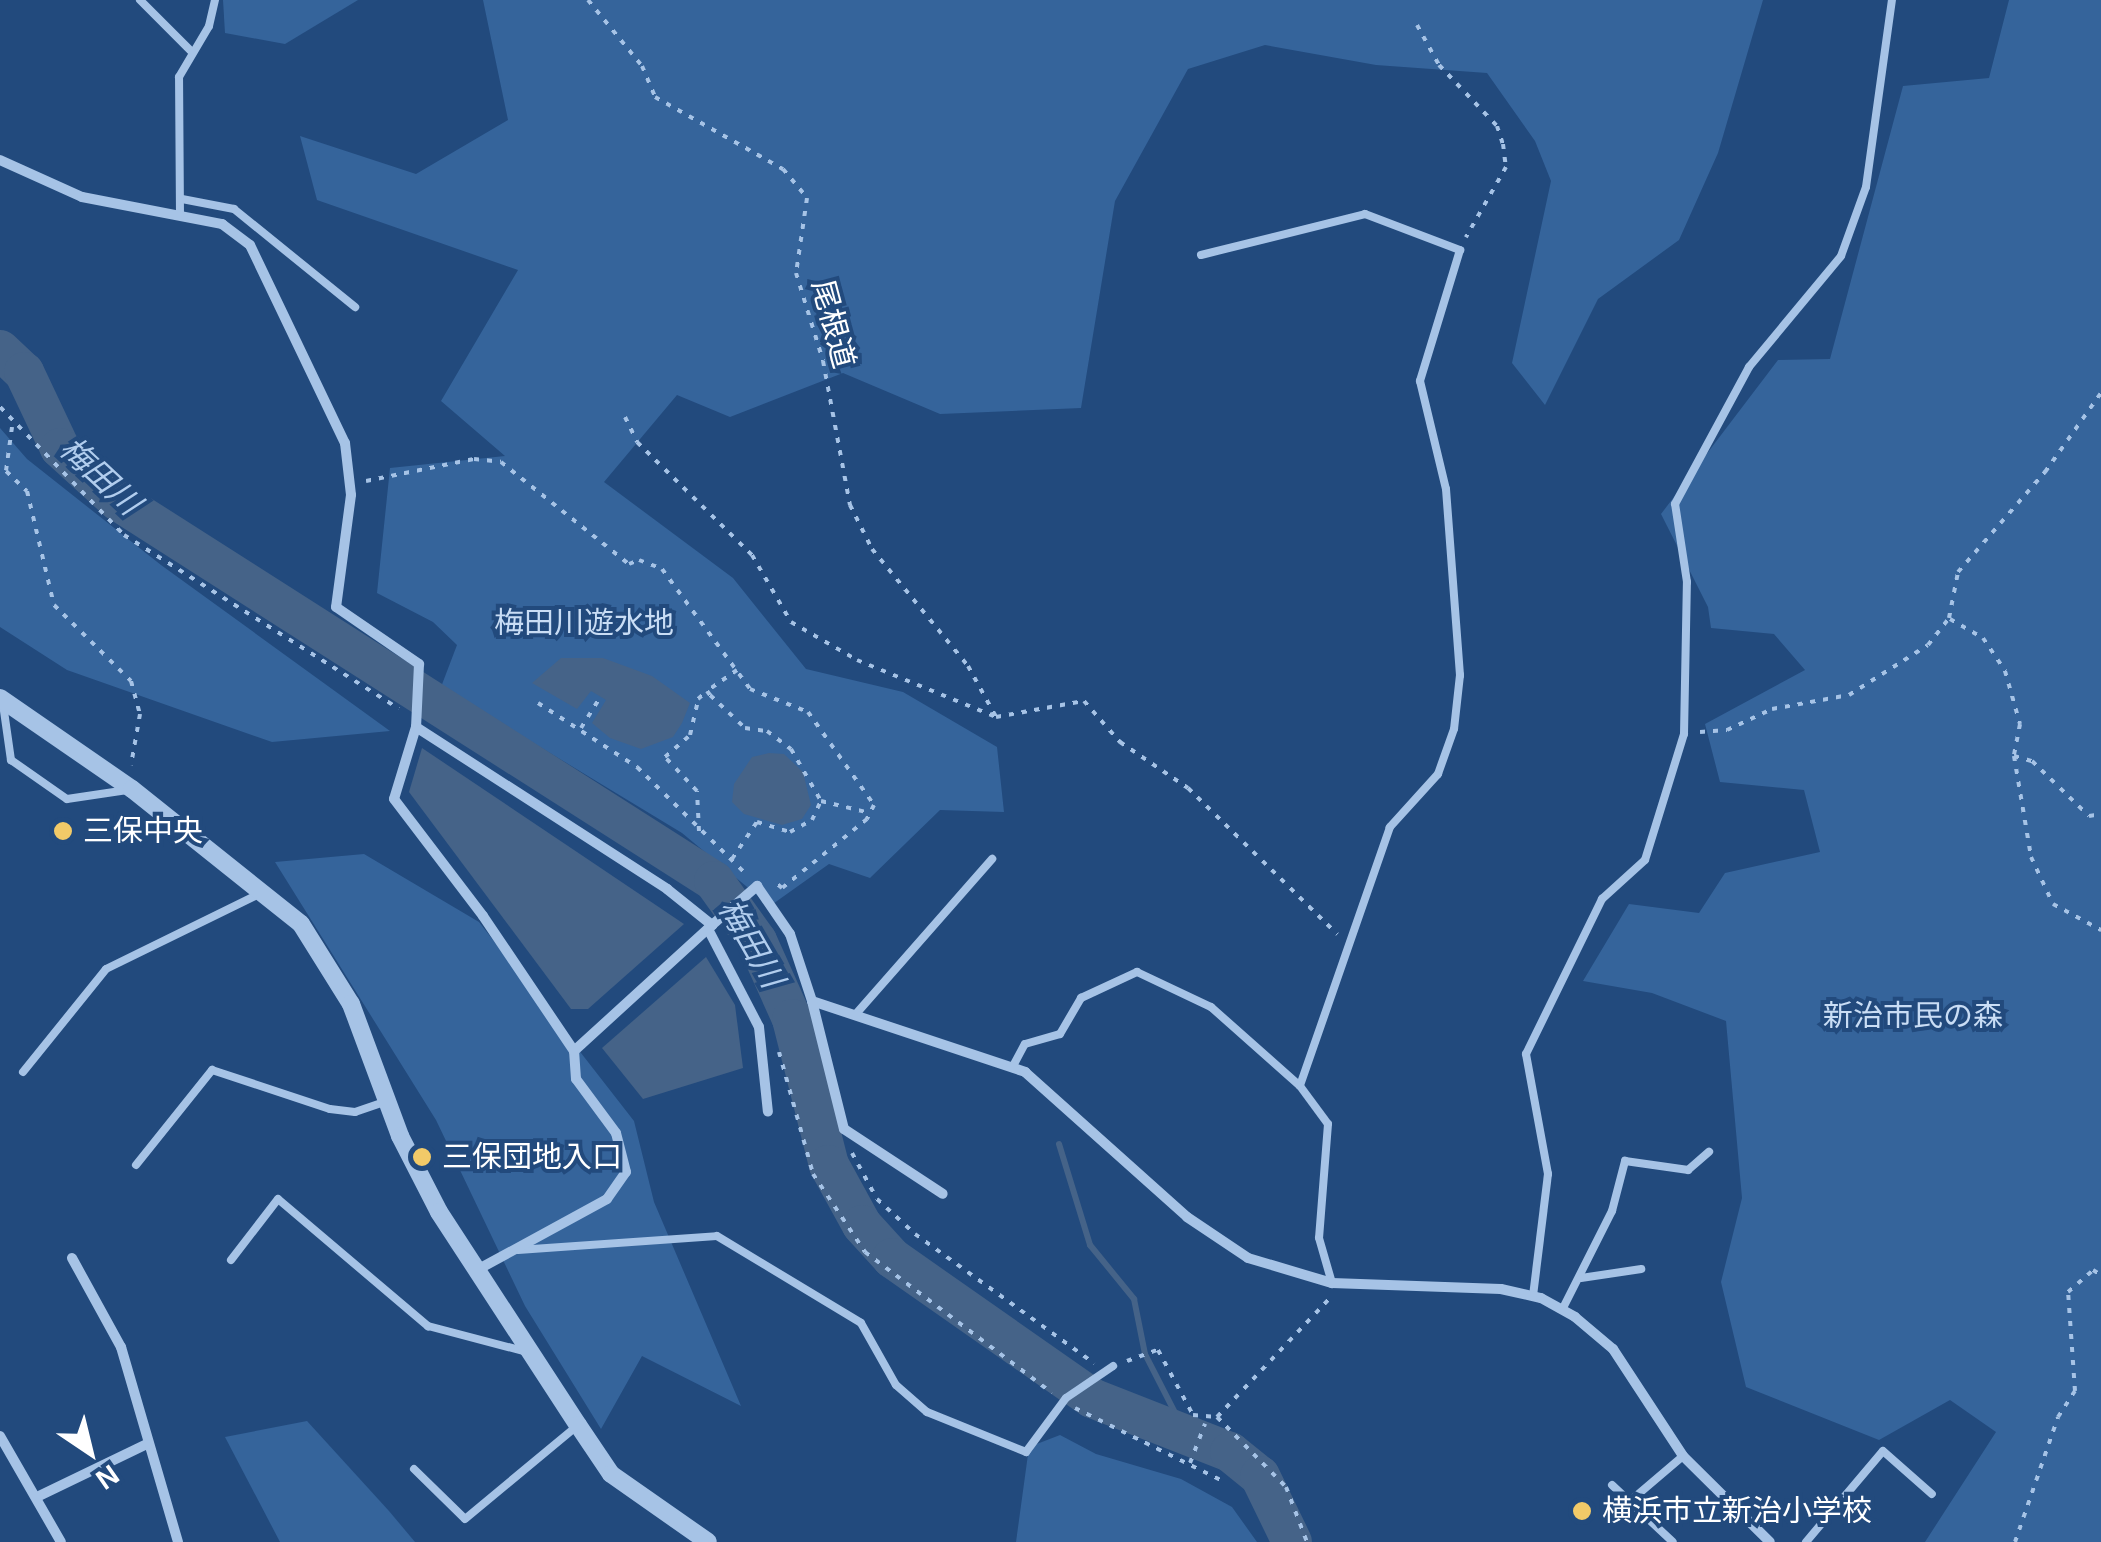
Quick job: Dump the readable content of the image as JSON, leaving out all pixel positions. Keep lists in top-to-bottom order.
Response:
{
  "streets": {
    "path": ["尾根道"]
  },
  "water": ["梅田川"],
  "parks": ["梅田川遊水地", "新治市民の森"],
  "places": ["三保中央", "三保団地入口", "横浜市立新治小学校"],
  "north": "bottom right"
}
